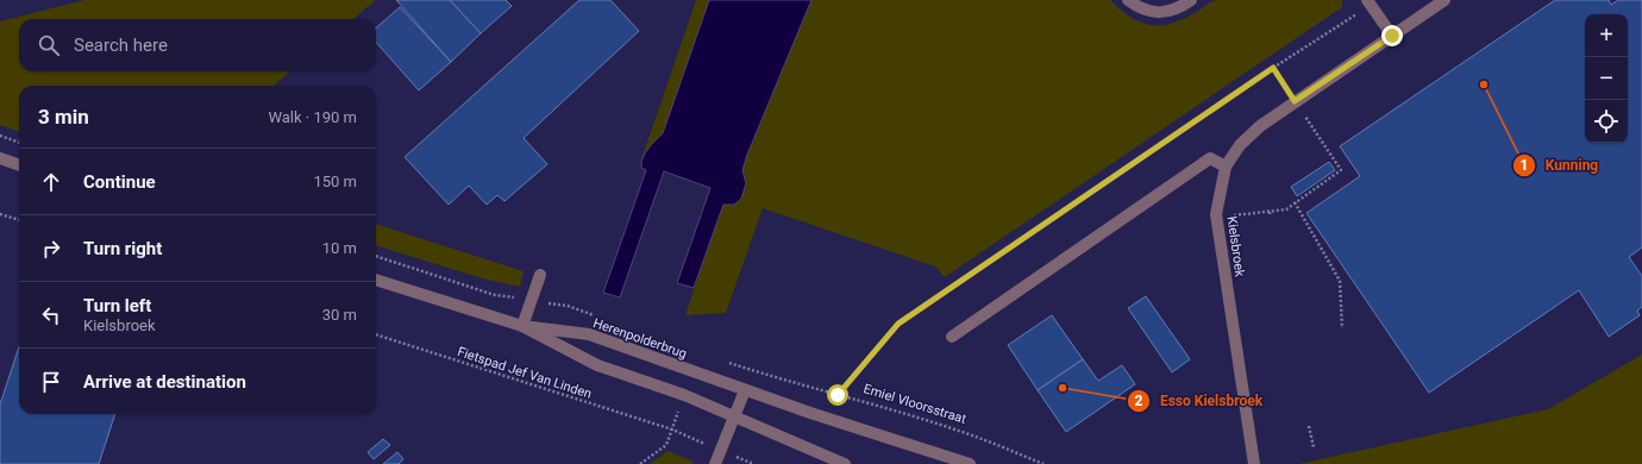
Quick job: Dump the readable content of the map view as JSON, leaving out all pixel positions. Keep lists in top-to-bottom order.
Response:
{
  "streets": {
    "street": ["Kielsbroek", "Herenpolderbrug"],
    "path": ["Fietspad Jef Van Linden", "Emiel Vloorsstraat"]
  },
  "places": ["Kunning", "Esso Kielsbroek"],
  "page": {
    "map_buttons": ["+", "−"],
    "search": "Search here",
    "heading": ["3 min", "Walk · 190 m"],
    "list": [
      ["Continue", "150 m"],
      ["Turn right", "10 m"],
      ["Turn left", "Kielsbroek", "30 m"],
      "Arrive at destination"
    ]
  }
}
